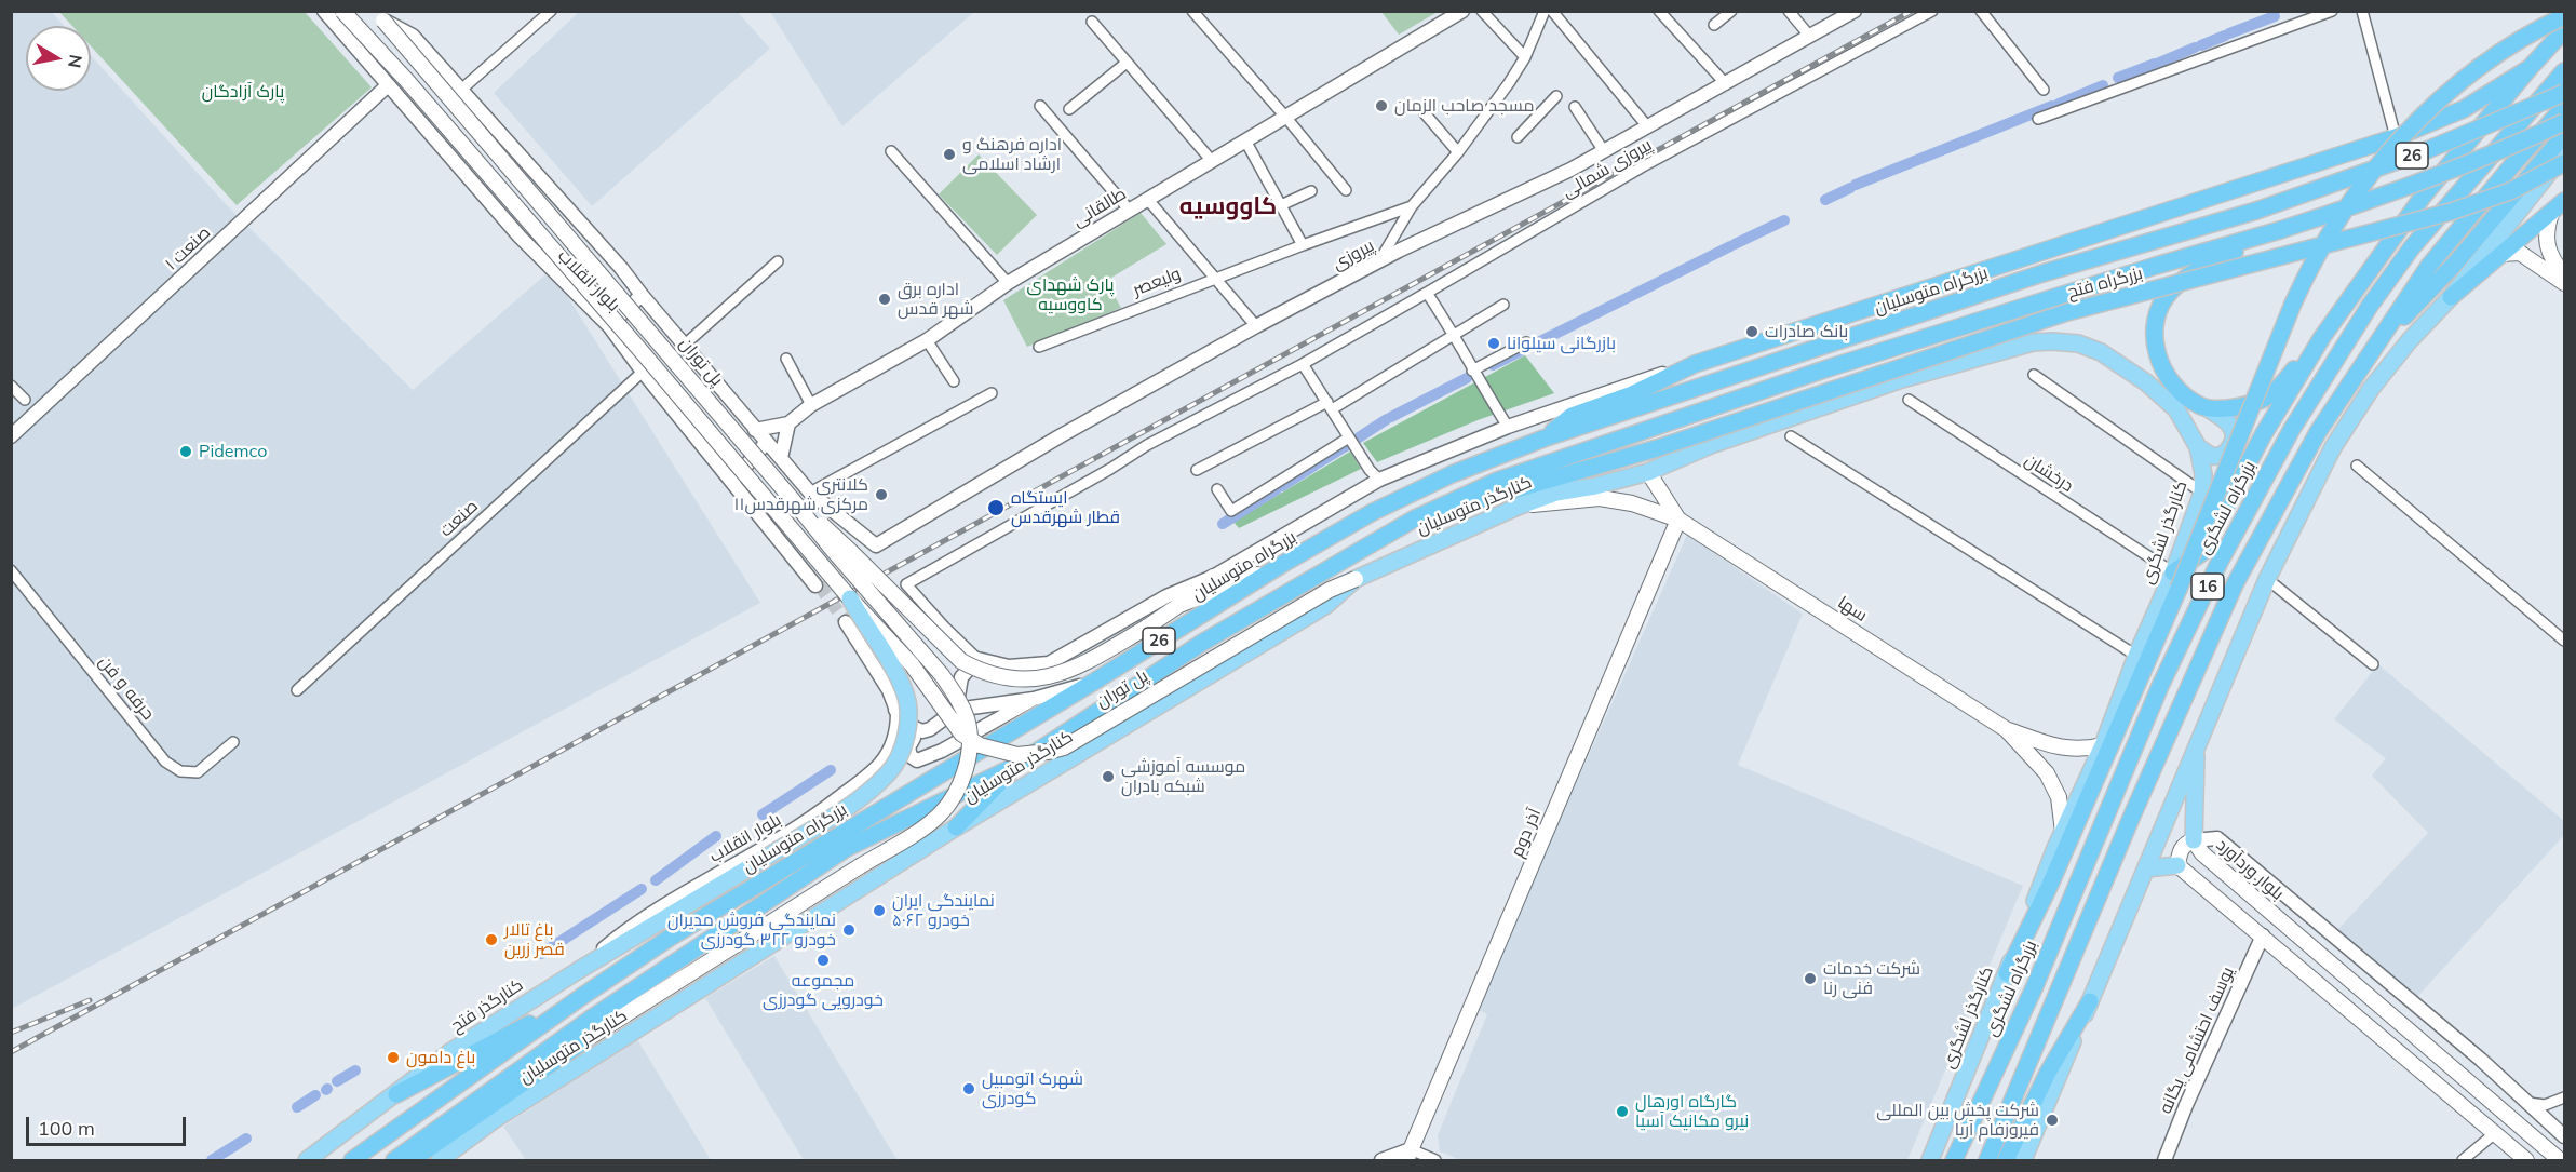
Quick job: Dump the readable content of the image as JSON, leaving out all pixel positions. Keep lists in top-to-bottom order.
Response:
{
  "streets": {
    "highway": [
      "26",
      "بزرگراه فتح",
      "بزرگراه متوسلیان",
      "بزرگراه لشگری",
      "16"
    ],
    "main road": [
      "پل توران",
      "کنارگذر متوسلیان",
      "کنارگذر لشگری",
      "سها",
      "آذر دوم",
      "بلوار وردآورد",
      "کنارگذر فتح"
    ],
    "street": [
      "پیروزی شمالی",
      "طالقانی",
      "صنعت ۱",
      "پیروزی",
      "بلوار انقلاب",
      "ولیعصر",
      "درخشان",
      "صنعت",
      "حرفه و فن",
      "یوسف احتشامی یگانه"
    ]
  },
  "crossings": [
    ["26", "بزرگراه متوسلیان"],
    ["طالقانی", "بلوار انقلاب"],
    ["صنعت ۱", "بلوار انقلاب"],
    ["پیروزی", "بلوار انقلاب"],
    ["بلوار انقلاب", "پل توران"],
    ["بلوار انقلاب", "صنعت"],
    ["بلوار انقلاب", "کنارگذر فتح"],
    ["بزرگراه فتح", "بزرگراه متوسلیان"],
    ["پل توران", "کنارگذر متوسلیان"],
    ["پل توران", "کنارگذر فتح"],
    ["درخشان", "کنارگذر لشگری"],
    ["کنارگذر متوسلیان", "کنارگذر لشگری"],
    ["کنارگذر متوسلیان", "سها"],
    ["کنارگذر لشگری", "سها"],
    ["سها", "آذر دوم"]
  ],
  "districts": ["کاووسیه"],
  "parks": ["پارک آزادگان", "پارک شهدای کاووسیه"],
  "places": [
    "مسجد صاحب الزمان",
    "اداره فرهنگ و ارشاد اسلامی",
    "اداره برق شهر قدس",
    "بانک صادرات",
    "بازرگانی سیلوانا",
    "Pidemco",
    "کلانتری ۱۱مرکزی شهرقدس",
    "ایستگاه قطار شهرقدس",
    "موسسه آموزشی شبکه بادران",
    "نمایندگی ایران خودرو ۵۰۶۲",
    "نمایندگی فروش مدیران خودرو ۳۲۲ گودرزی",
    "باغ تالار قصر زرین",
    "مجموعه خودرویی گودرزی",
    "شرکت خدمات فنی رنا",
    "باغ دامون",
    "شهرک اتومبیل گودرزی",
    "گارگاه اورهال نیرو مکانیک آسیا",
    "شرکت پخش بین المللی فیروزفام آریا"
  ],
  "scale_bar": "100 m",
  "north": "right"
}
